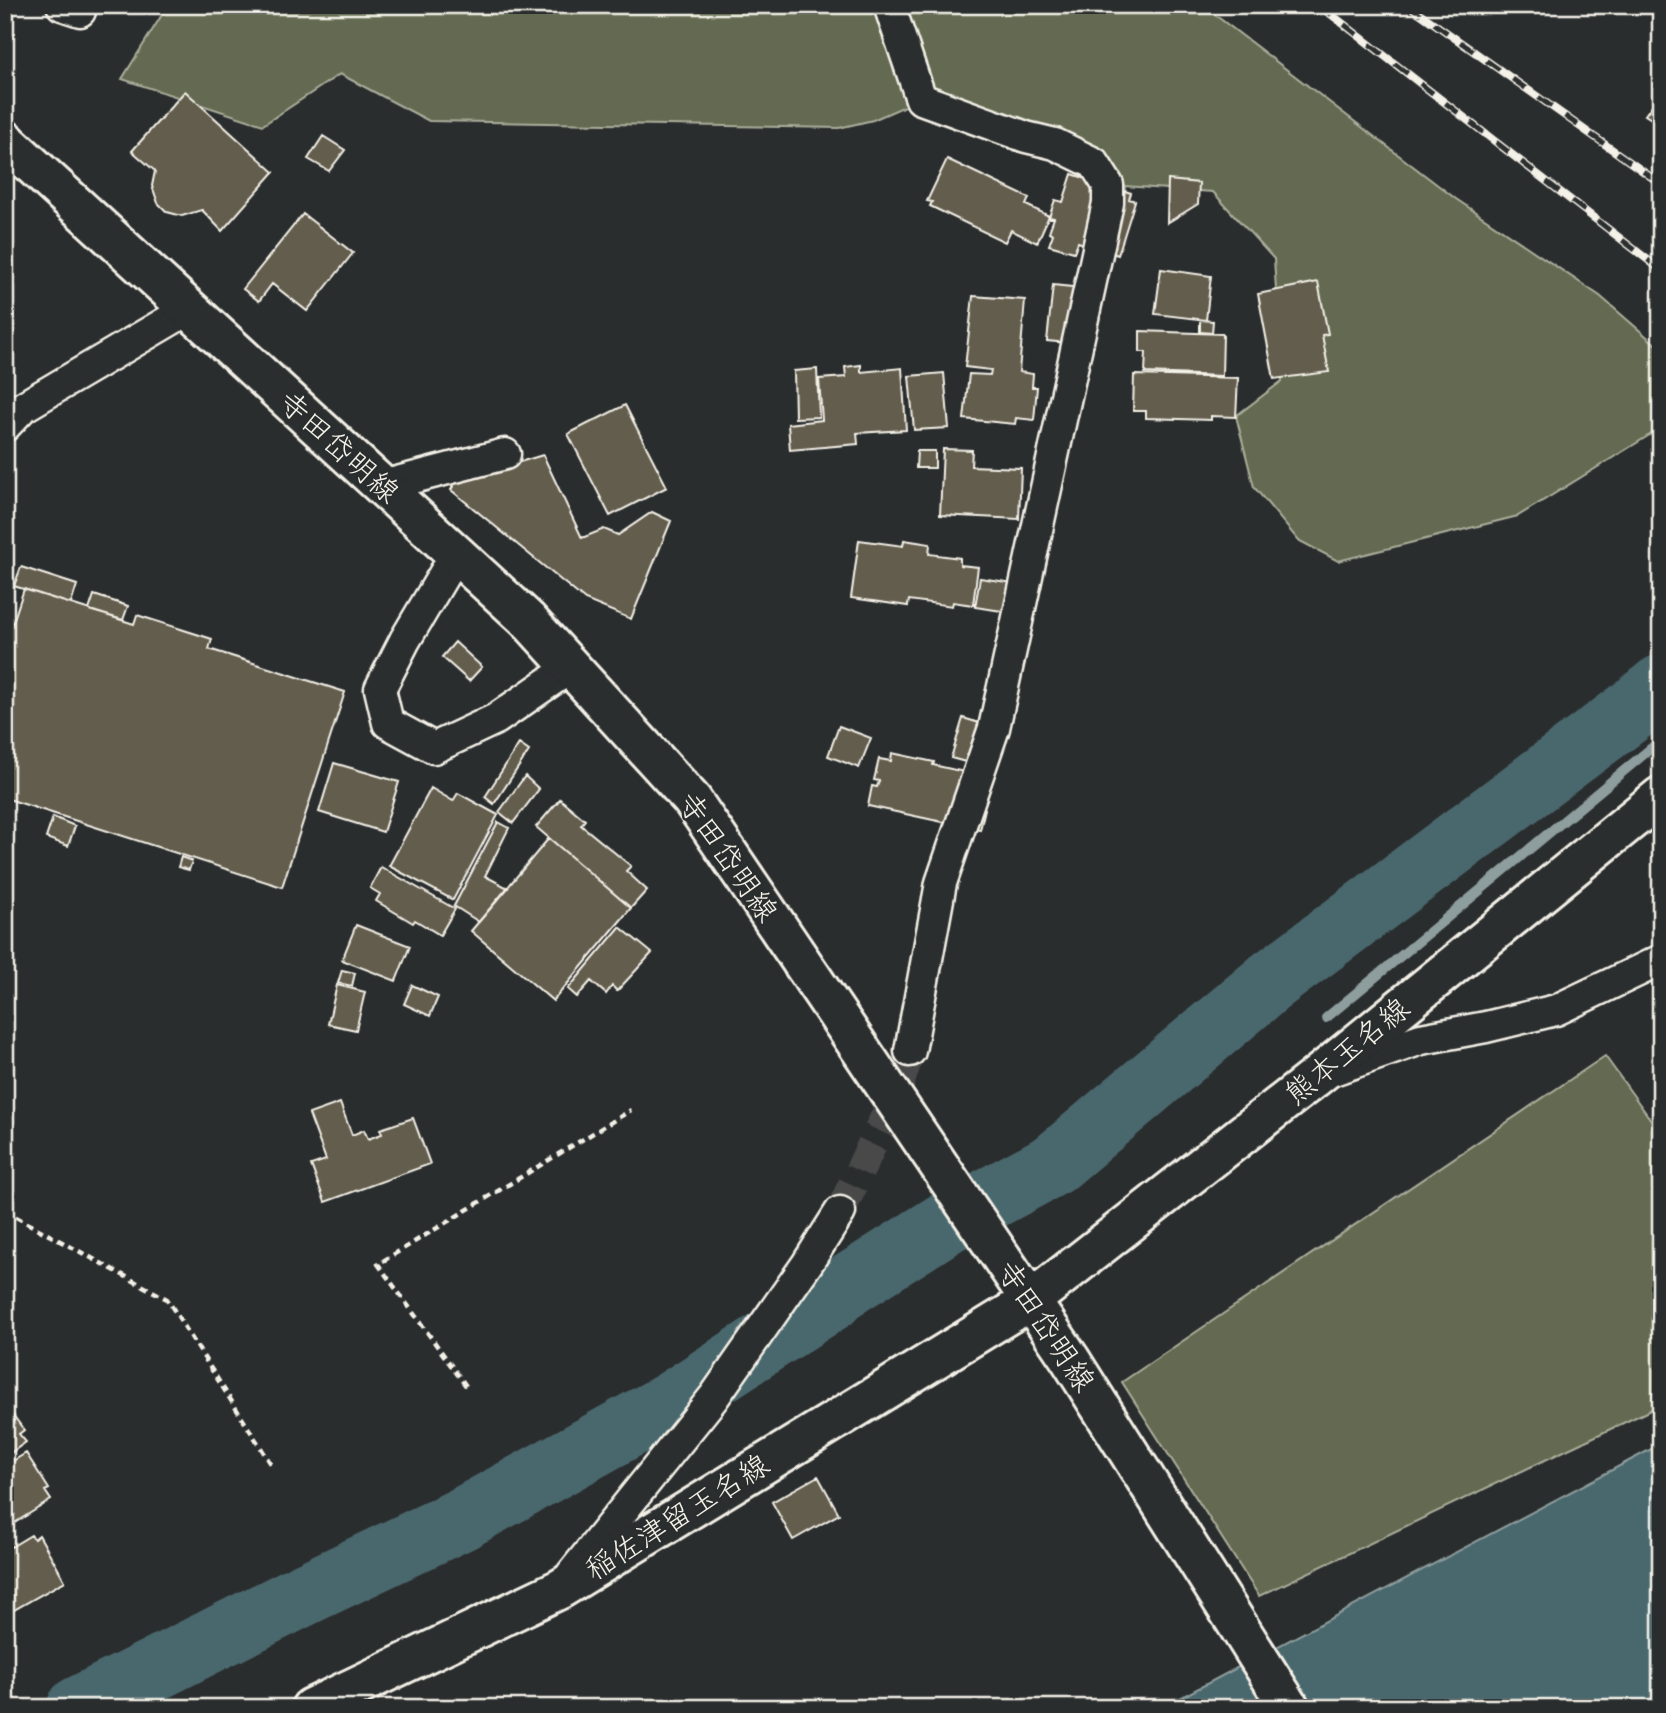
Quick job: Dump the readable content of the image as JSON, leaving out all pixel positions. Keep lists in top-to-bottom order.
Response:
{
  "streets": {
    "main road": ["寺田岱明線", "熊本玉名線", "稲佐津留玉名線"]
  },
  "crossings": [
    ["寺田岱明線", "熊本玉名線"],
    ["寺田岱明線", "稲佐津留玉名線"],
    ["熊本玉名線", "稲佐津留玉名線"]
  ]
}
